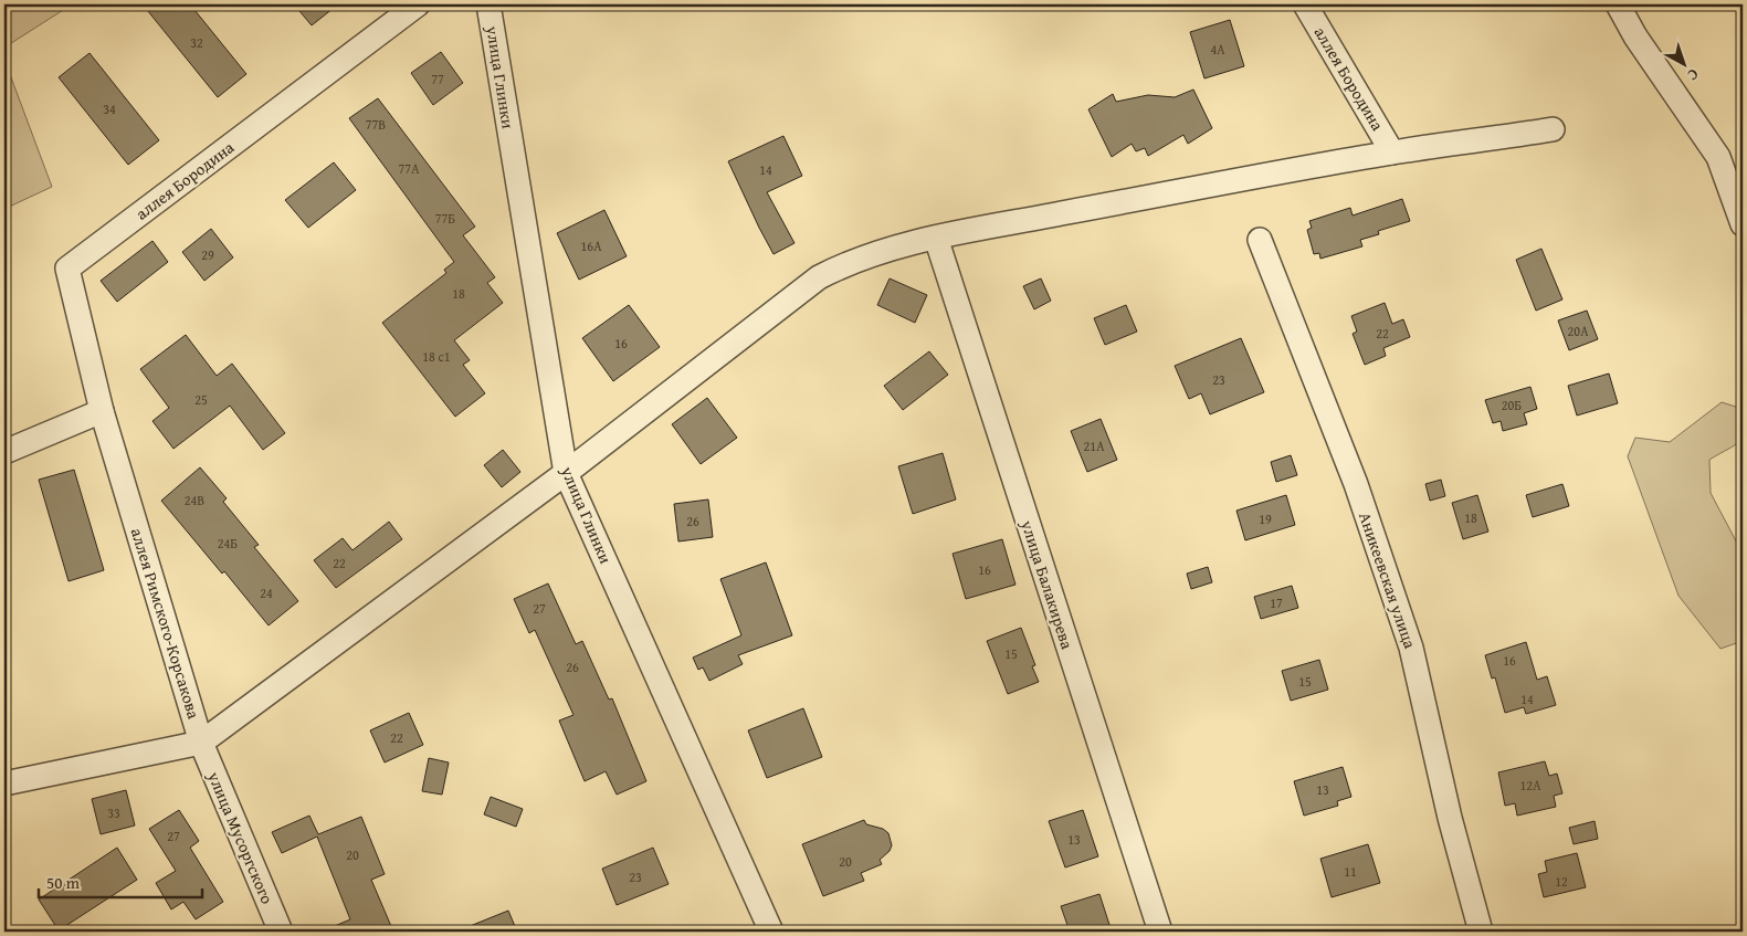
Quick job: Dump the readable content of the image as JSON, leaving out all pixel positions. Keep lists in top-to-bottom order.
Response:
{
  "streets": {
    "street": [
      "улица Глинки",
      "аллея Бородина",
      "Аникеевская улица",
      "улица Балакирева",
      "аллея Римского-Корсакова",
      "улица Мусоргского"
    ]
  },
  "crossings": [
    ["аллея Бородина", "аллея Римского-Корсакова"],
    ["аллея Римского-Корсакова", "улица Мусоргского"]
  ],
  "house_numbers": [
    "32",
    "4А",
    "77",
    "34",
    "77В",
    "77А",
    "14",
    "77Б",
    "16А",
    "29",
    "18",
    "20А",
    "22",
    "16",
    "18 с1",
    "23",
    "25",
    "20Б",
    "21А",
    "24В",
    "18",
    "19",
    "26",
    "24Б",
    "22",
    "16",
    "24",
    "17",
    "27",
    "15",
    "16",
    "26",
    "15",
    "14",
    "22",
    "12А",
    "13",
    "33",
    "27",
    "13",
    "20",
    "20",
    "11",
    "23",
    "12"
  ],
  "scale_bar": "50 m",
  "north": "bottom right"
}
